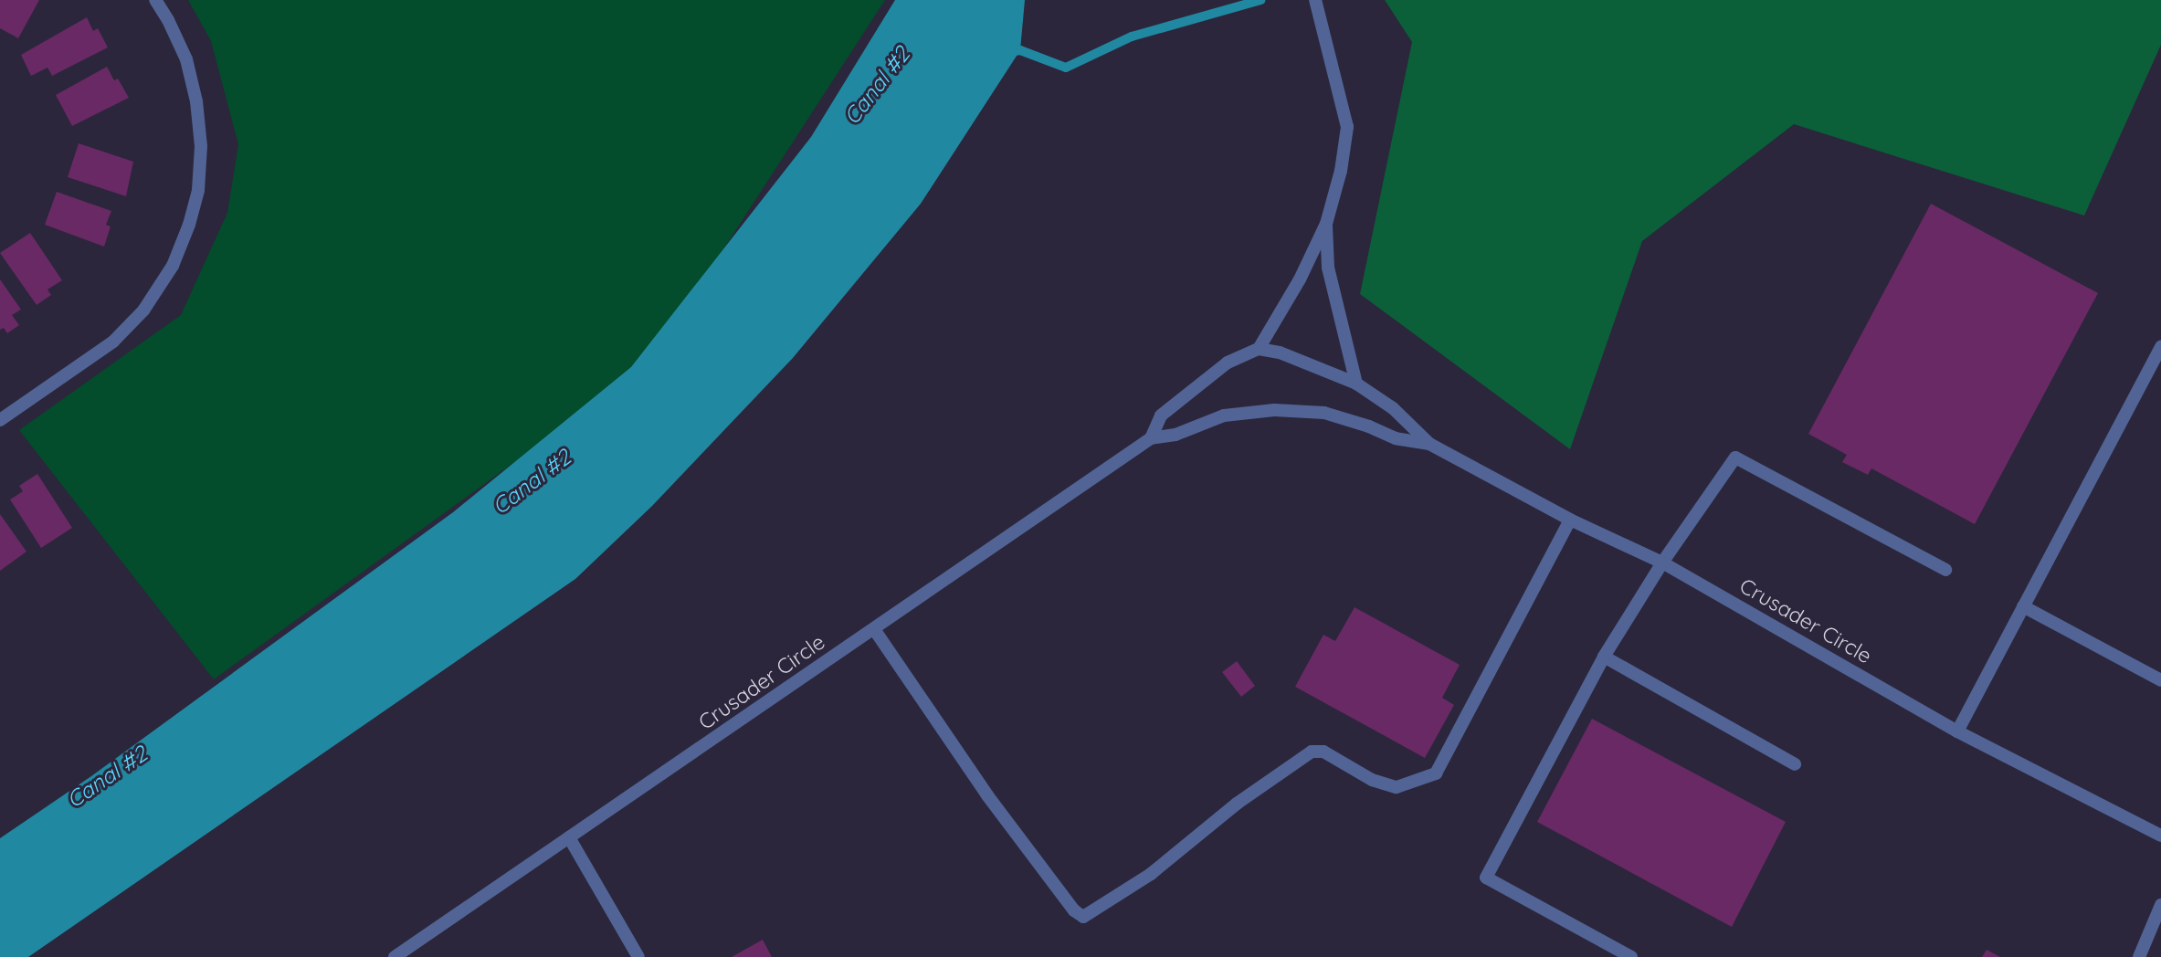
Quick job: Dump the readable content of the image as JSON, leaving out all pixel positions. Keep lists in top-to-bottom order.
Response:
{
  "streets": {
    "street": ["Crusader Circle"]
  },
  "water": ["Canal #2"]
}
